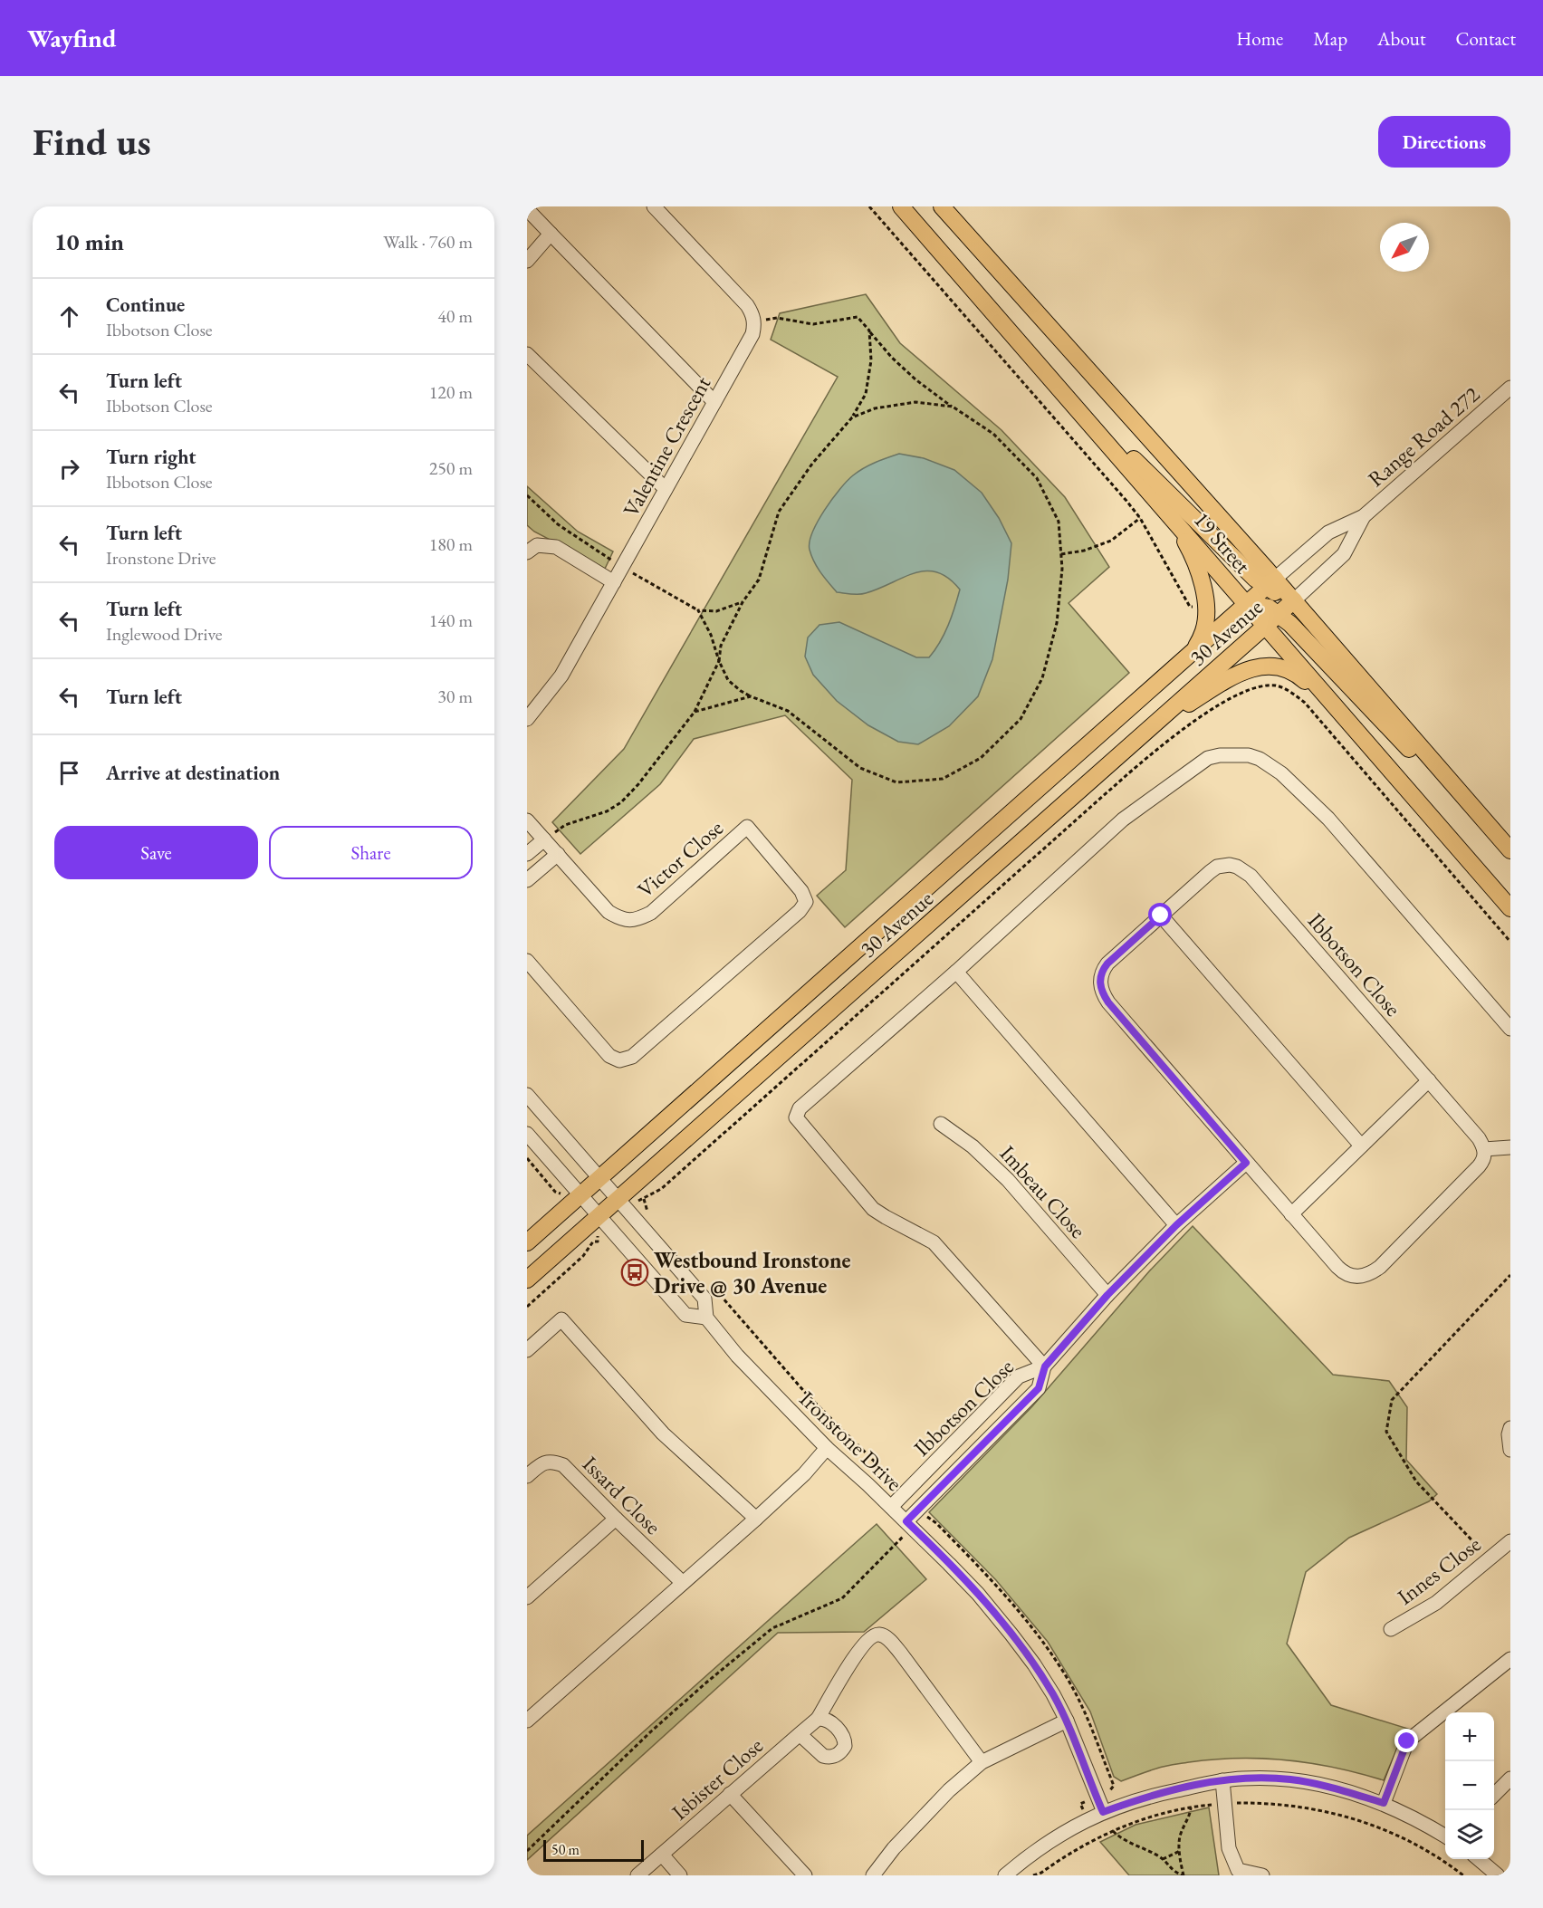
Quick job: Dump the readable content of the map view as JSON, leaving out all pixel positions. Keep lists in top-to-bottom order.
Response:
{
  "streets": {
    "main road": ["19 Street", "30 Avenue"],
    "street": [
      "Range Road 272",
      "Valentine Crescent",
      "Victor Close",
      "Ibbotson Close",
      "Imbeau Close",
      "Ironstone Drive",
      "Issard Close",
      "Innes Close",
      "Isbister Close"
    ]
  },
  "crossings": [
    ["Range Road 272", "19 Street"],
    ["Range Road 272", "30 Avenue"],
    ["19 Street", "30 Avenue"],
    ["30 Avenue", "Ironstone Drive"],
    ["Ibbotson Close", "Imbeau Close"],
    ["Ibbotson Close", "Ironstone Drive"]
  ],
  "places": {
    "bus stop": ["Westbound Ironstone Drive @ 30 Avenue"]
  },
  "scale_bar": "50 m",
  "north": "bottom left",
  "page": {
    "header": "Wayfind",
    "nav": [
      "Home",
      "Map",
      "About",
      "Contact"
    ],
    "buttons": [
      "Directions",
      ["Save", "Share"]
    ],
    "title": "Find us",
    "heading": ["10 min", "Walk · 760 m"],
    "list": [
      ["Continue", "Ibbotson Close", "40 m"],
      ["Turn left", "Ibbotson Close", "120 m"],
      ["Turn right", "Ibbotson Close", "250 m"],
      ["Turn left", "Ironstone Drive", "180 m"],
      ["Turn left", "Inglewood Drive", "140 m"],
      ["Turn left", "30 m"],
      "Arrive at destination"
    ],
    "map_buttons": ["+", "−"],
    "scale": "50 m"
  }
}
